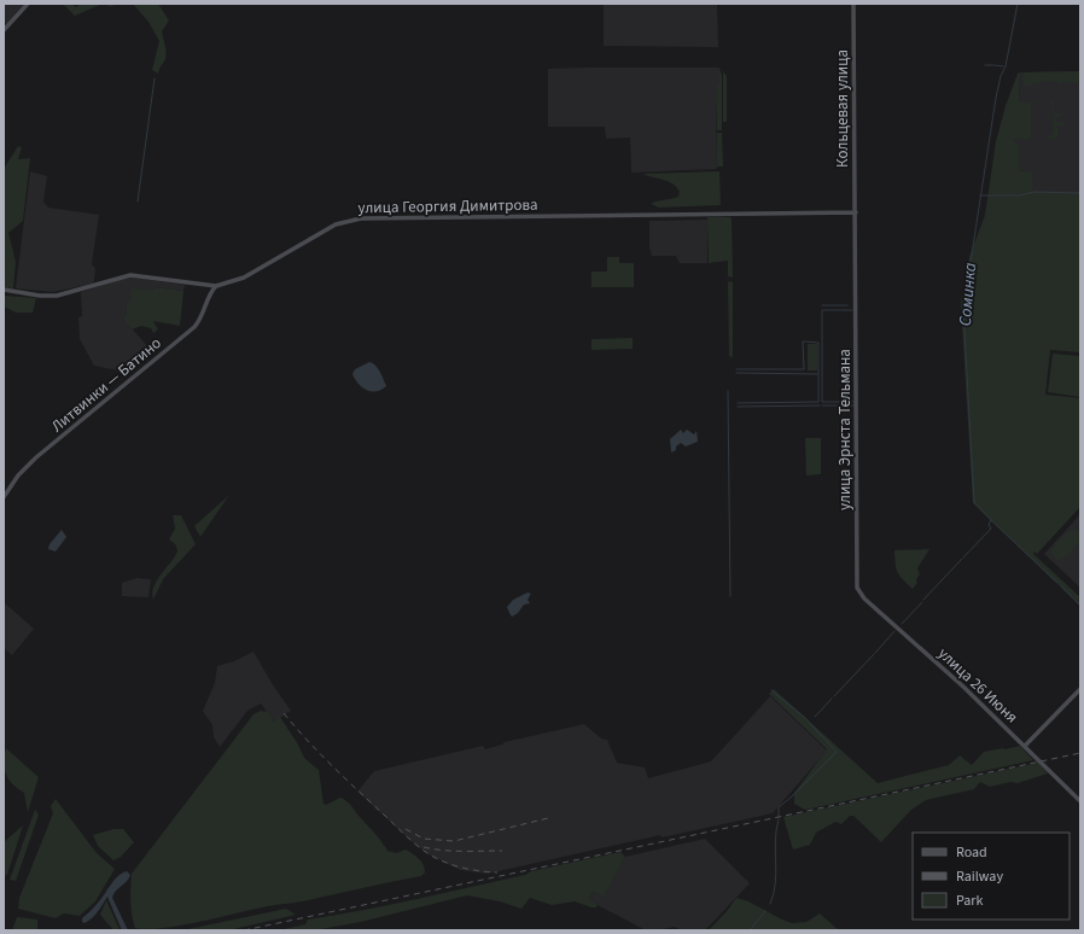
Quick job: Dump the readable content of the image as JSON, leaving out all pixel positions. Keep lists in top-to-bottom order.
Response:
{
  "streets": {
    "street": [
      "Кольцевая улица",
      "улица Георгия Димитрова",
      "Литвинки — Батино",
      "улица Эрнста Тельмана",
      "улица 26 Июня"
    ]
  },
  "crossings": [
    ["Кольцевая улица", "улица Георгия Димитрова"],
    ["Кольцевая улица", "улица Эрнста Тельмана"],
    ["улица Георгия Димитрова", "Литвинки — Батино"],
    ["улица Георгия Димитрова", "улица Эрнста Тельмана"],
    ["улица Эрнста Тельмана", "улица 26 Июня"]
  ],
  "water": ["Соминка"],
  "legend": ["Road", "Railway", "Park"]
}
